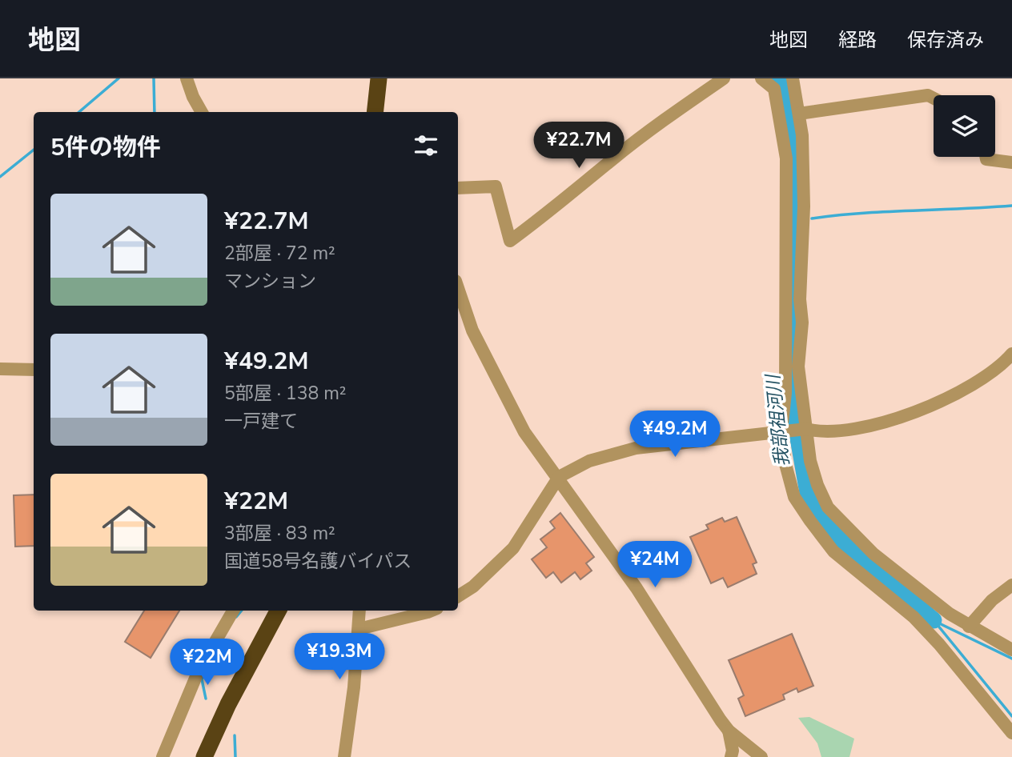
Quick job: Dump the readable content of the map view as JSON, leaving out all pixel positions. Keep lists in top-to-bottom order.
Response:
{
  "water": ["我部祖河川"],
  "page": {
    "header": "地図",
    "nav": ["地図", "経路", "保存済み"],
    "heading": "5件の物件",
    "price": [
      "¥22.7M",
      "¥49.2M",
      "¥24M",
      "¥19.3M",
      "¥22M"
    ],
    "list": [
      {
        "name": "¥22.7M",
        "note": "2部屋 · 72 m² · マンション"
      },
      {
        "name": "¥49.2M",
        "note": "5部屋 · 138 m² · 一戸建て"
      },
      {
        "name": "¥22M",
        "note": "3部屋 · 83 m² · 国道58号名護バイパス"
      }
    ]
  }
}
